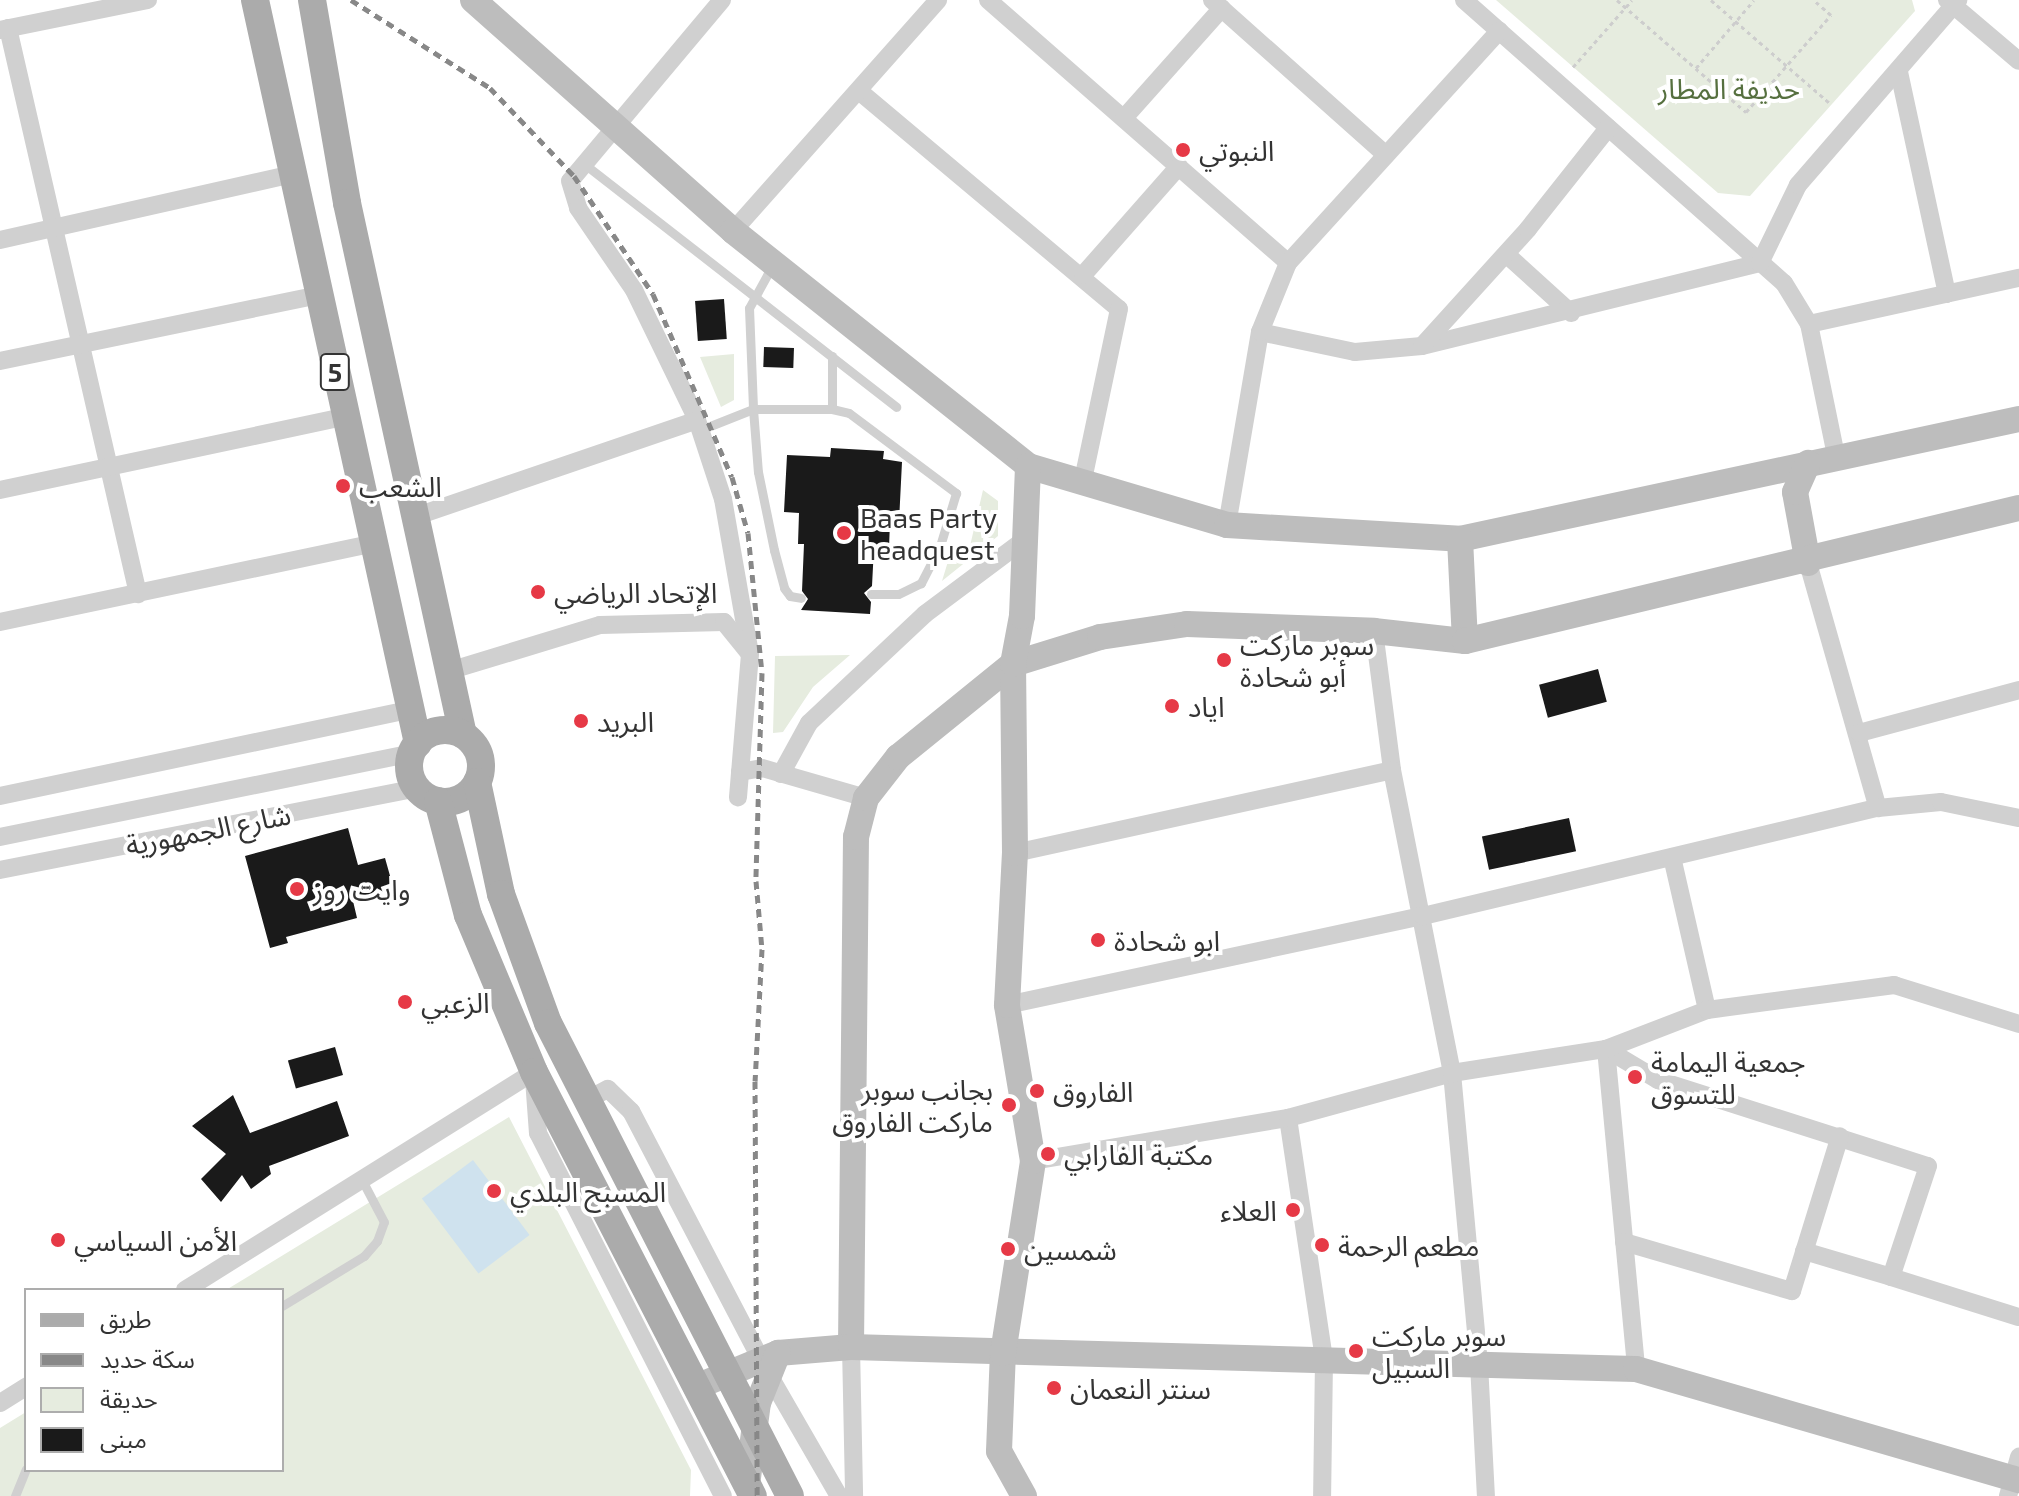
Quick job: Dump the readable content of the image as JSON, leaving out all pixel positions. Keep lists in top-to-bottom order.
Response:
{
  "streets": {
    "main road": ["5"],
    "street": ["شارع الجمهورية"]
  },
  "crossings": [
    ["5", "شارع الجمهورية"]
  ],
  "parks": ["حديفة المطار"],
  "places": [
    "النبوتي",
    "الشعب",
    "Baas Party headquest",
    "الإتحاد الرياضي",
    "سوبر ماركت أبو شحادة",
    "اياد",
    "البريد",
    "وايت روز",
    "ابو شحادة",
    "الزعبي",
    "جمعية اليمامة للتسوق",
    "الفاروق",
    "بجانب سوبر ماركت الفاروق",
    "مكتبة الفارابي",
    "المسبح البلدي",
    "العلاء",
    "الأمن السياسي",
    "مطعم الرحمة",
    "شمسين",
    "سوبر ماركت السبيل",
    "سنتر النعمان"
  ],
  "legend": [
    "طريق",
    "سكة حديد",
    "حديقة",
    "مبنى"
  ]
}
